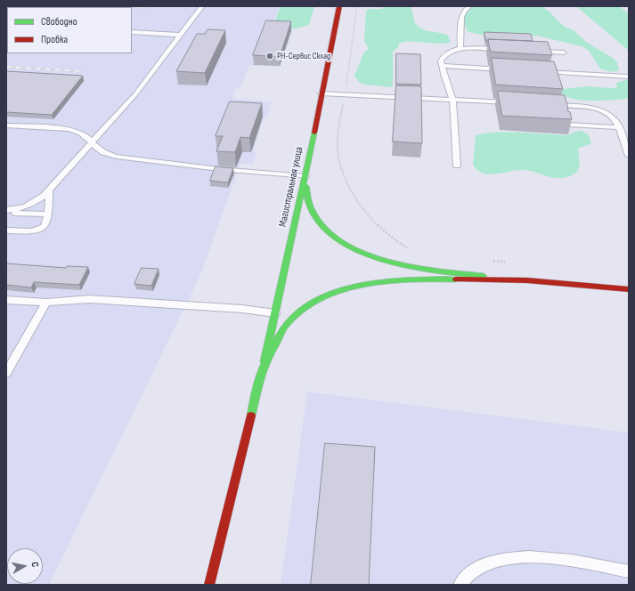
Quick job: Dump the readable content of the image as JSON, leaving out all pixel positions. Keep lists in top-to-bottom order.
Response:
{
  "streets": {
    "main road": ["Магистральная улица"]
  },
  "places": ["РН-Сервис Cклад"],
  "legend": ["Свободно", "Пробка"],
  "north": "right"
}
